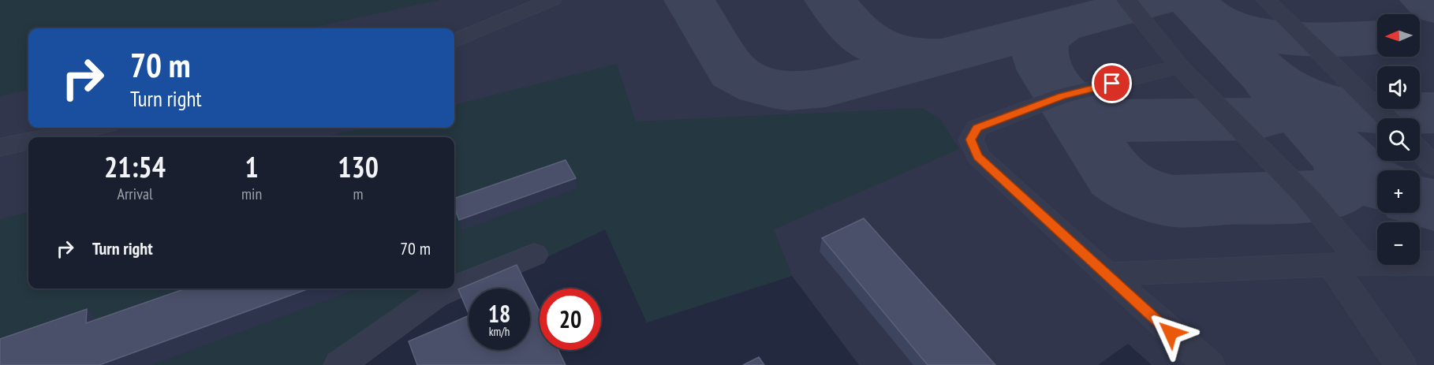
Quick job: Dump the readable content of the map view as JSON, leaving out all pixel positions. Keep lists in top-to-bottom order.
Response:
{
  "north": "left",
  "page": {
    "map_buttons": ["+", "−"],
    "turn": ["70 m", "Turn right"],
    "eta": [
      "21:54",
      "Arrival",
      "1",
      "min",
      "130",
      "m"
    ],
    "list": [
      {
        "name": "Turn right",
        "value": "70 m"
      }
    ],
    "speed": "18 km/h",
    "limit": "20"
  }
}
